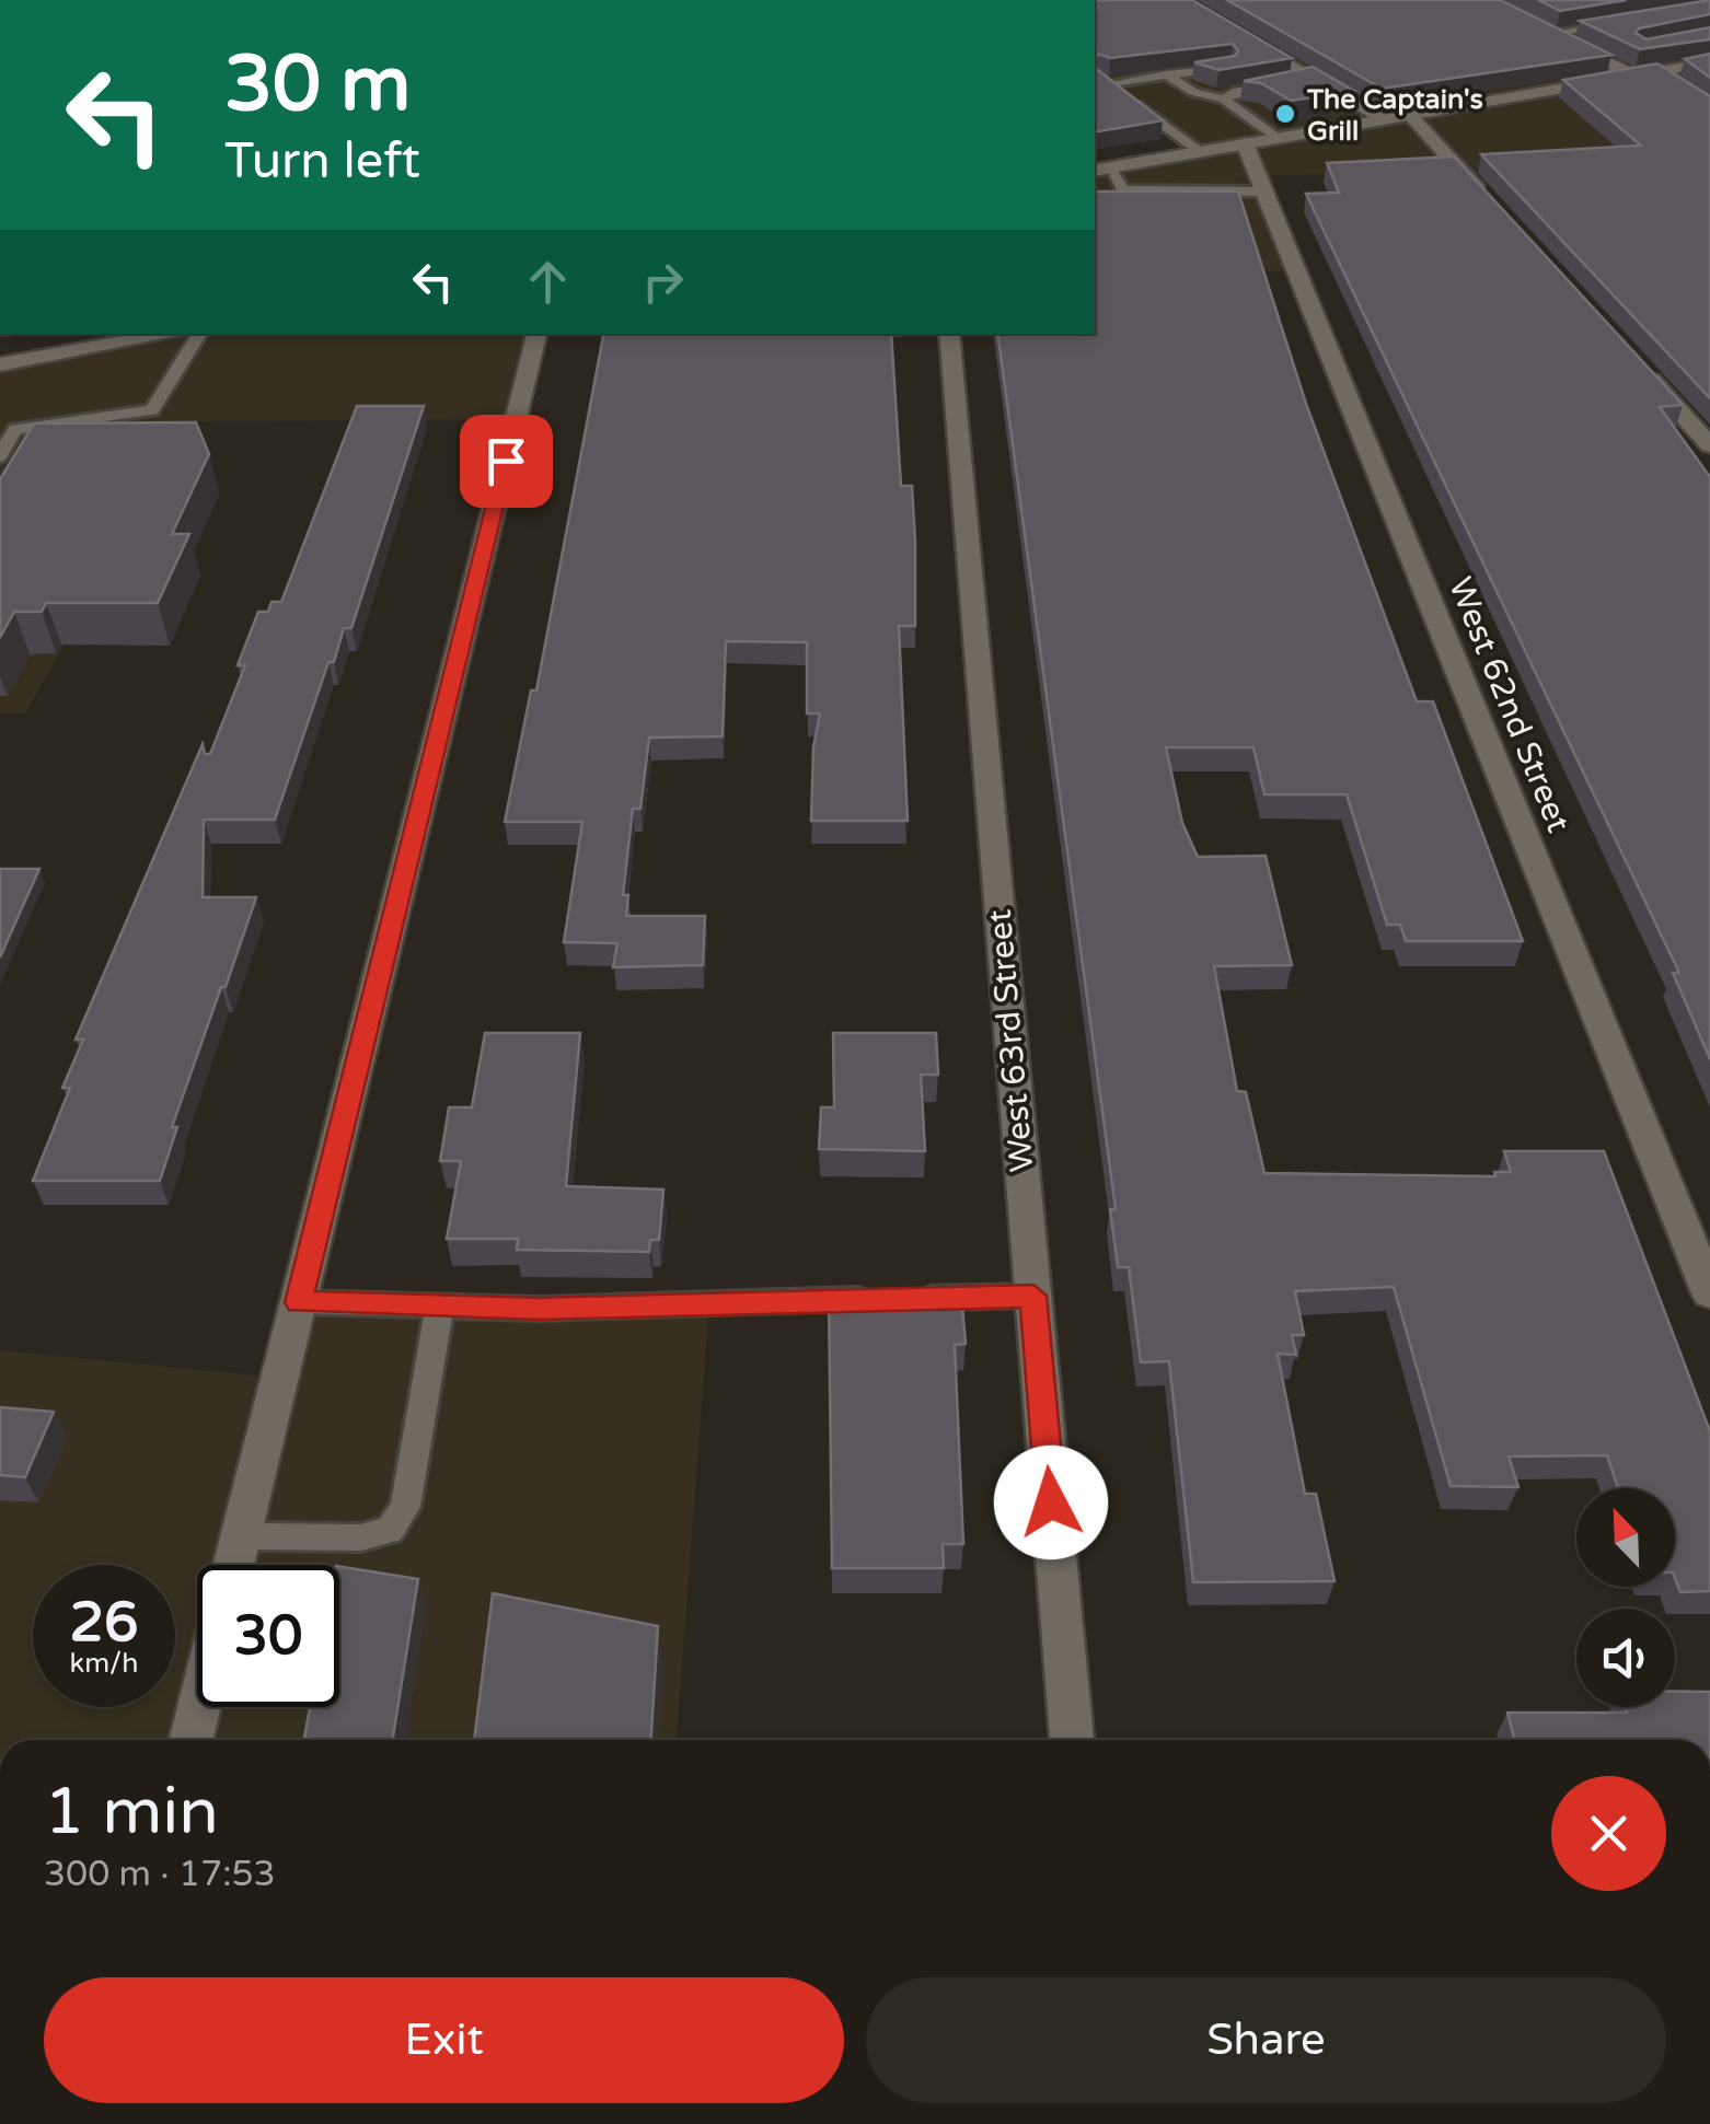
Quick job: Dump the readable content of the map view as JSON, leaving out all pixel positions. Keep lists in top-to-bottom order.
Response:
{
  "streets": {
    "street": ["West 62nd Street", "West 63rd Street"]
  },
  "places": ["The Captain's Grill"],
  "north": "top left",
  "page": {
    "turn": ["30 m", "Turn left"],
    "speed": "26 km/h",
    "limit": "30",
    "heading": ["1 min", "300 m · 17:53"],
    "buttons": ["Exit", "Share"]
  }
}
